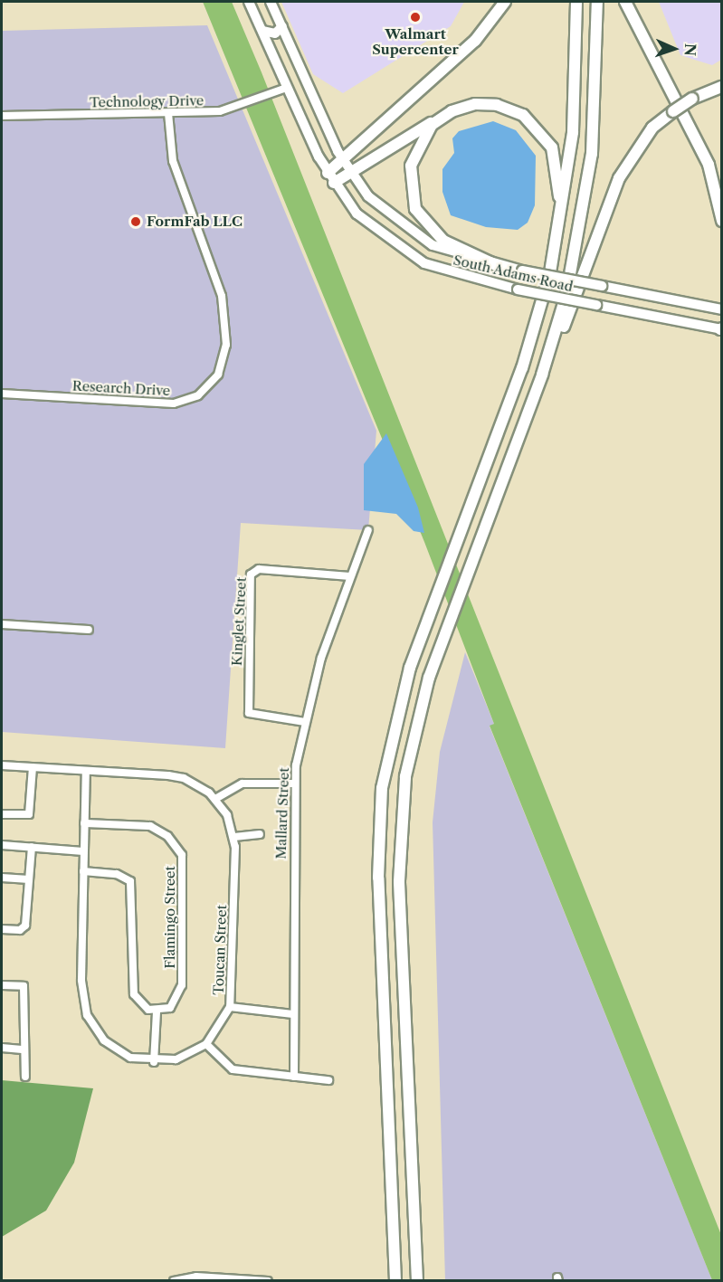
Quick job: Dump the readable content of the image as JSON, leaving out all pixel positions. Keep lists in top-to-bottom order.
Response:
{
  "streets": {
    "main road": ["South Adams Road"],
    "street": [
      "Technology Drive",
      "Research Drive",
      "Kinglet Street",
      "Mallard Street",
      "Flamingo Street",
      "Toucan Street"
    ]
  },
  "crossings": [
    ["Technology Drive", "South Adams Road"],
    ["Technology Drive", "Research Drive"],
    ["Kinglet Street", "Mallard Street"]
  ],
  "places": ["Walmart Supercenter", "FormFab LLC"],
  "north": "right"
}
